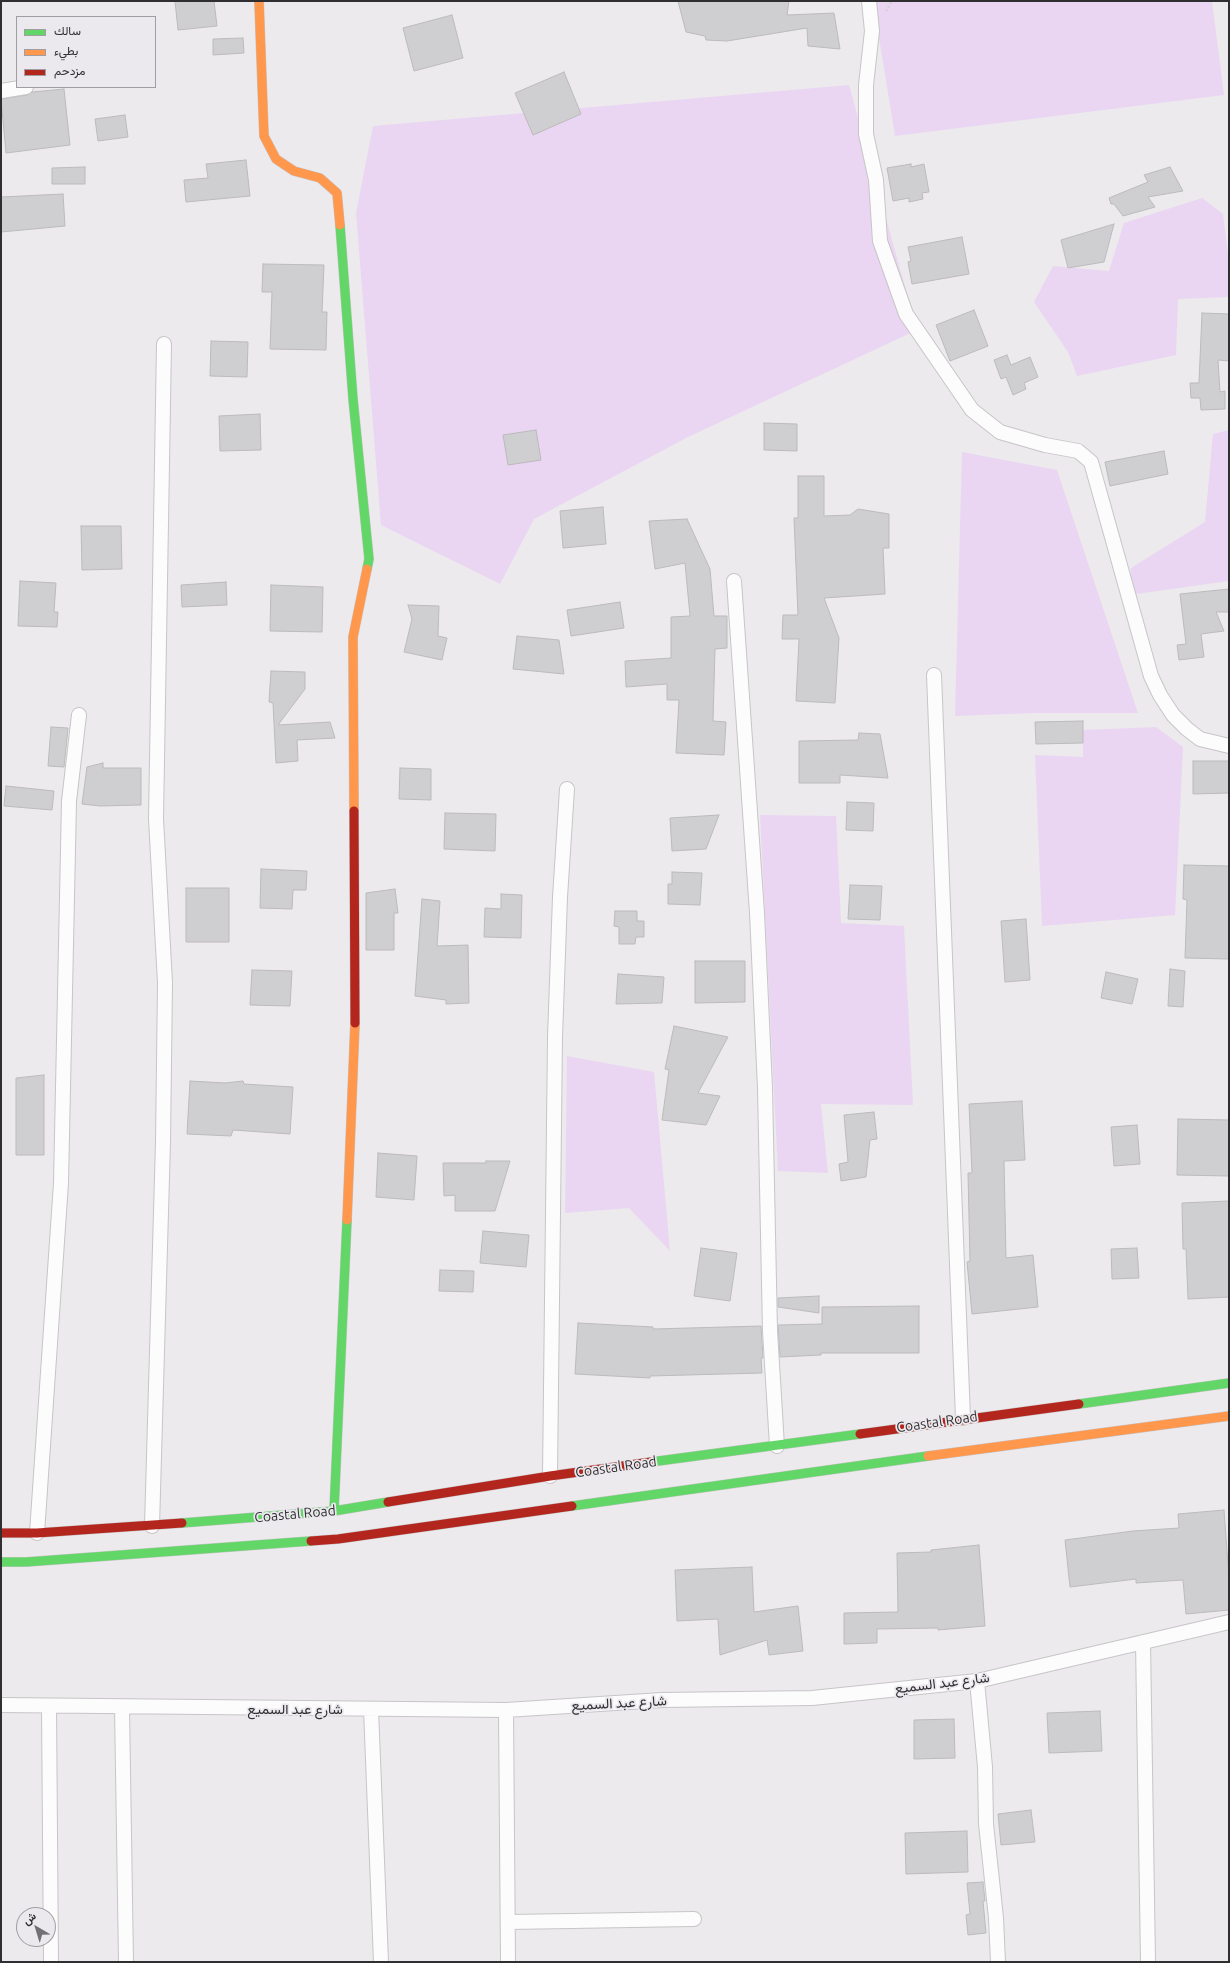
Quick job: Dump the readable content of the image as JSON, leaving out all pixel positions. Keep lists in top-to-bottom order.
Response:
{
  "streets": {
    "main road": ["Coastal Road"],
    "street": ["شارع عبد السميع"]
  },
  "legend": ["سالك", "بطيء", "مزدحم"],
  "north": "top left"
}
